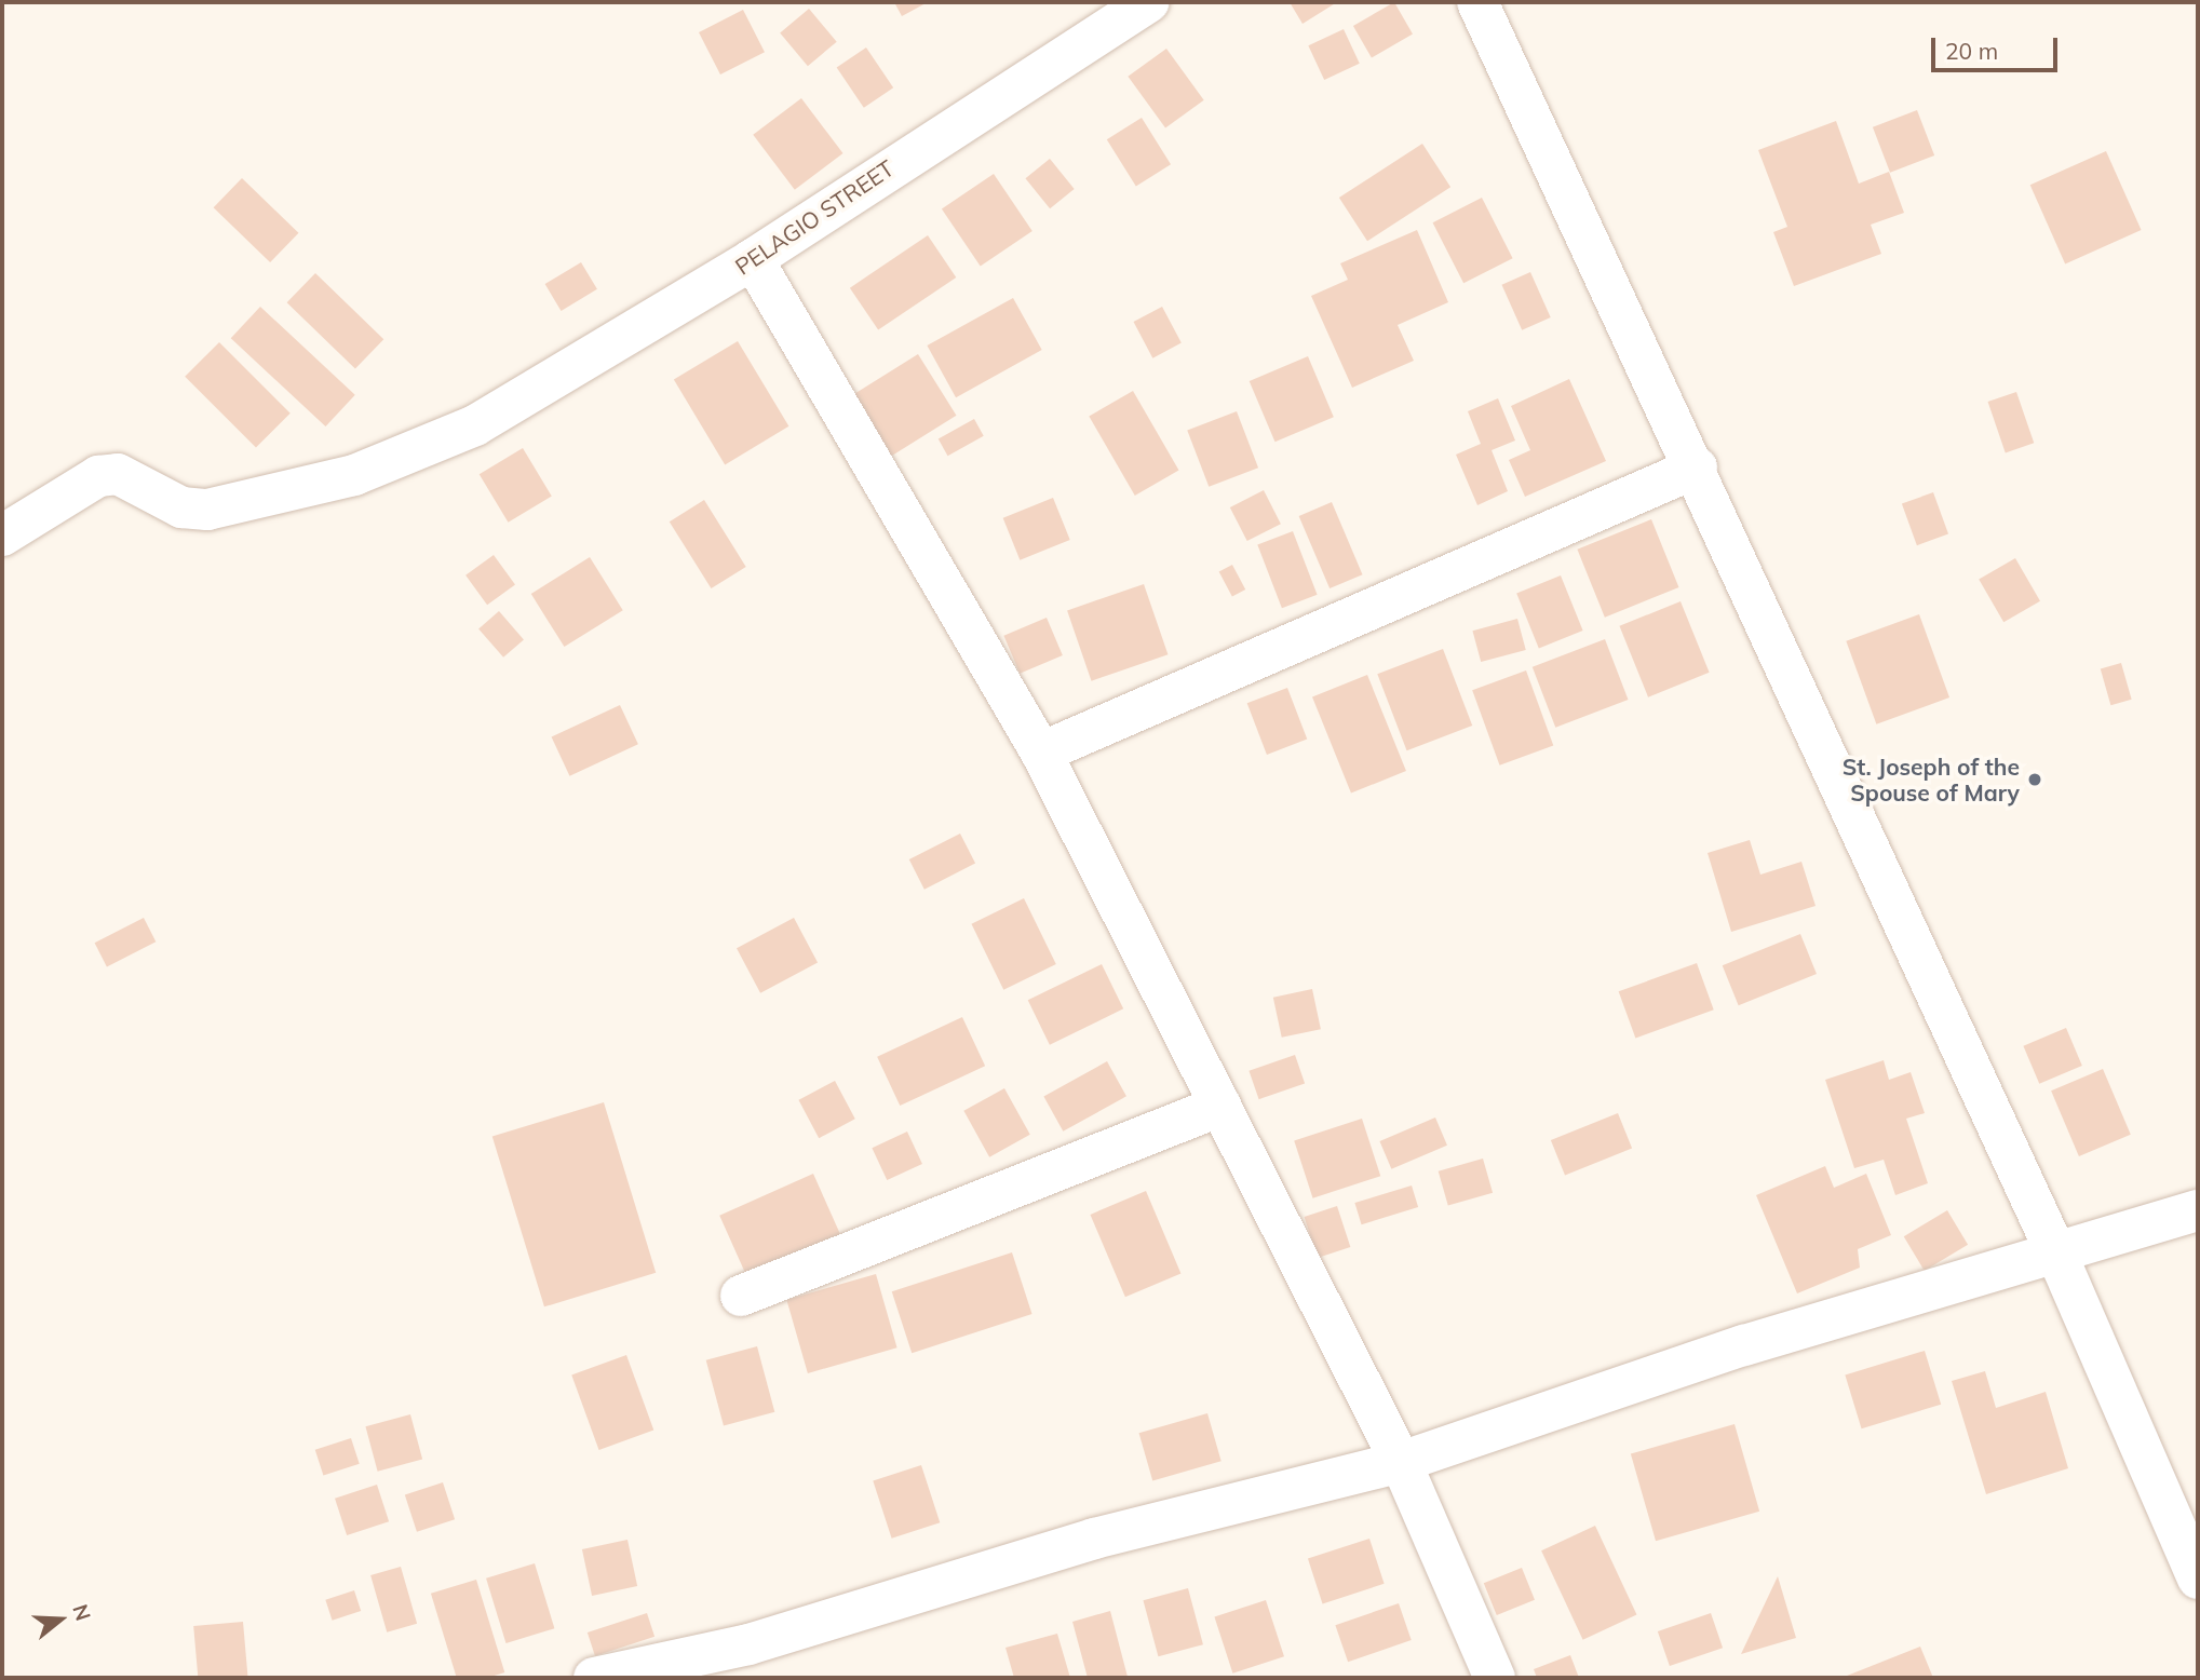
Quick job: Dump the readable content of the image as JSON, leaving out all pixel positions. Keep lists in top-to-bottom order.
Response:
{
  "streets": {
    "street": ["PELAGIO STREET"]
  },
  "places": ["St. Joseph of the Spouse of Mary"],
  "scale_bar": "20 m",
  "north": "right"
}
